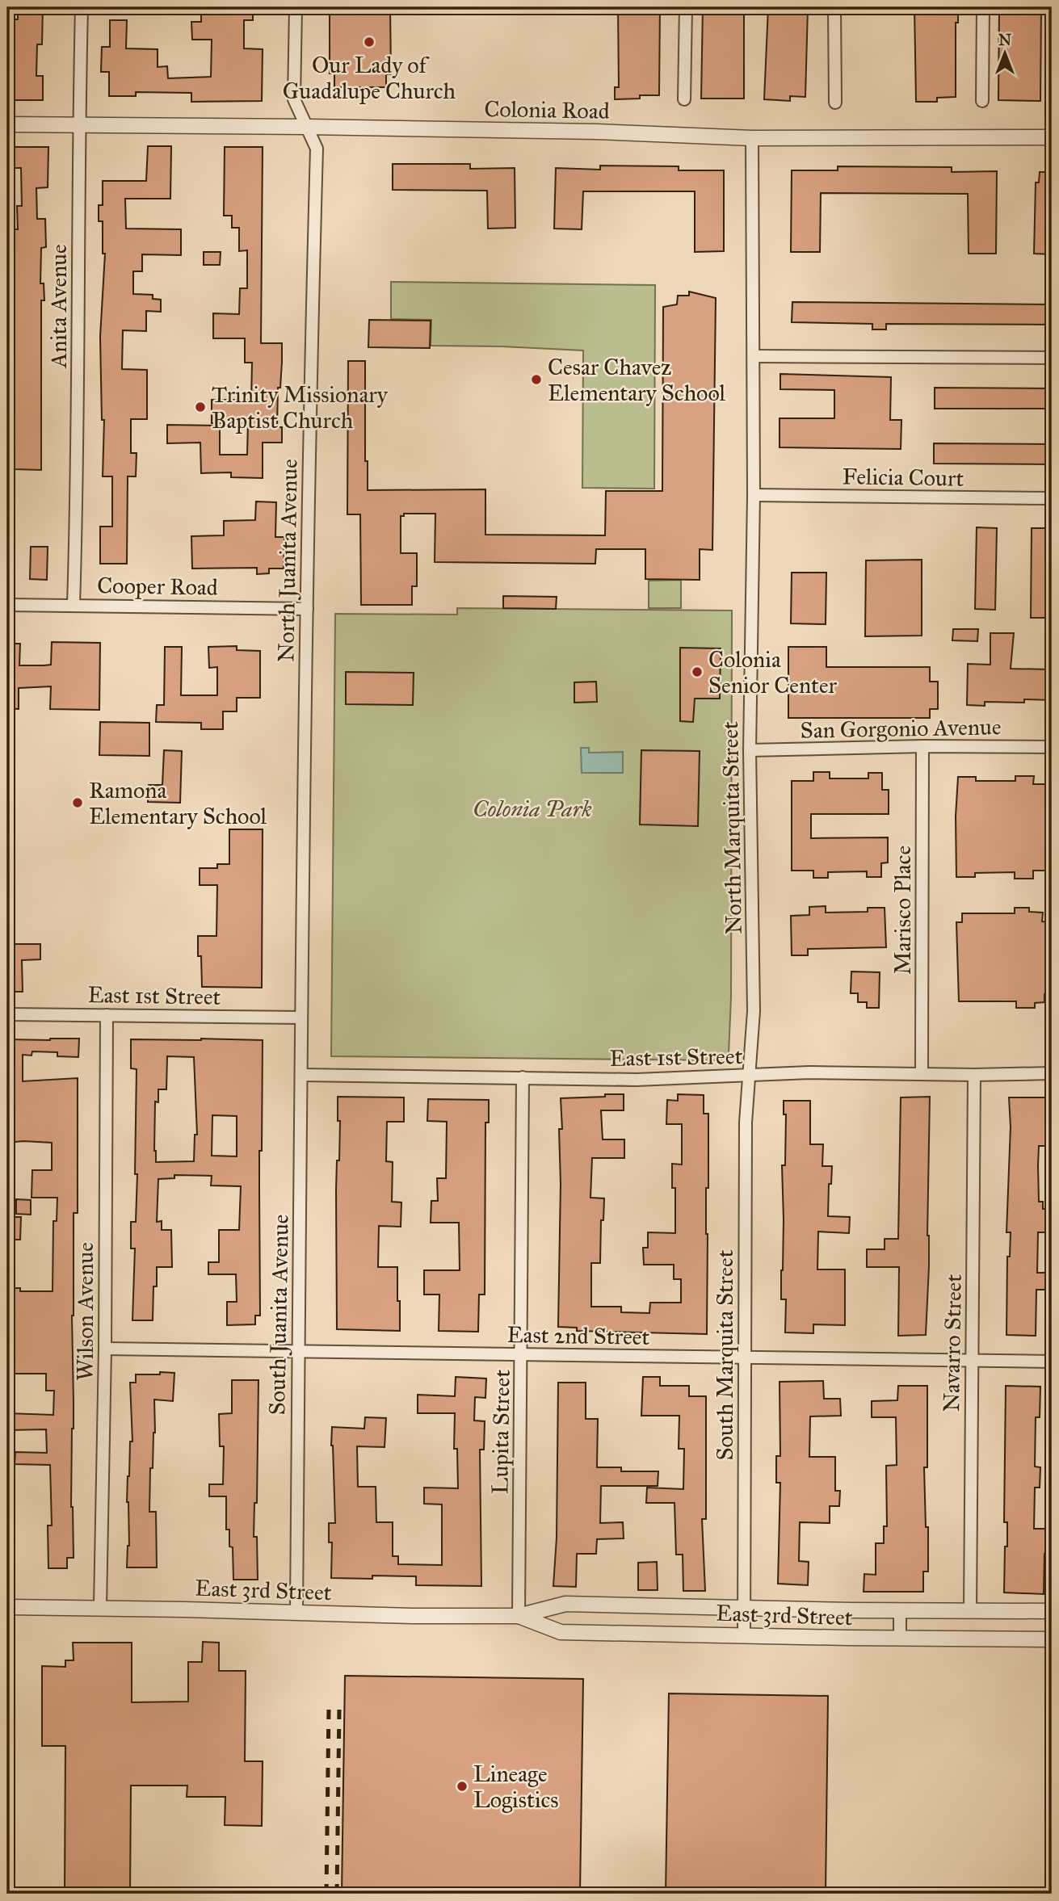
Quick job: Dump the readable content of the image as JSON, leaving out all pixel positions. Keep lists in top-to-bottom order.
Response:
{
  "streets": {
    "street": [
      "Colonia Road",
      "Anita Avenue",
      "Felicia Court",
      "North Juanita Avenue",
      "Cooper Road",
      "San Gorgonio Avenue",
      "North Marquita Street",
      "Marisco Place",
      "East 1st Street",
      "Wilson Avenue",
      "South Juanita Avenue",
      "East 2nd Street",
      "Navarro Street",
      "South Marquita Street",
      "Lupita Street",
      "East 3rd Street"
    ]
  },
  "crossings": [
    ["Colonia Road", "Anita Avenue"],
    ["Colonia Road", "North Juanita Avenue"],
    ["Colonia Road", "North Marquita Street"],
    ["Anita Avenue", "Cooper Road"],
    ["Felicia Court", "North Marquita Street"],
    ["North Juanita Avenue", "Cooper Road"],
    ["North Juanita Avenue", "East 1st Street"],
    ["North Juanita Avenue", "South Juanita Avenue"],
    ["San Gorgonio Avenue", "North Marquita Street"],
    ["San Gorgonio Avenue", "Marisco Place"],
    ["North Marquita Street", "East 1st Street"],
    ["North Marquita Street", "South Marquita Street"],
    ["Marisco Place", "East 1st Street"],
    ["East 1st Street", "Wilson Avenue"],
    ["East 1st Street", "South Juanita Avenue"],
    ["East 1st Street", "Navarro Street"],
    ["East 1st Street", "South Marquita Street"],
    ["East 1st Street", "Lupita Street"],
    ["Wilson Avenue", "East 2nd Street"],
    ["Wilson Avenue", "East 3rd Street"],
    ["South Juanita Avenue", "East 2nd Street"],
    ["South Juanita Avenue", "East 3rd Street"],
    ["East 2nd Street", "Navarro Street"],
    ["East 2nd Street", "South Marquita Street"],
    ["East 2nd Street", "Lupita Street"],
    ["Navarro Street", "East 3rd Street"],
    ["South Marquita Street", "East 3rd Street"],
    ["Lupita Street", "East 3rd Street"]
  ],
  "parks": ["Colonia Park"],
  "places": [
    "Our Lady of Guadalupe Church",
    "Cesar Chavez Elementary School",
    "Trinity Missionary Baptist Church",
    "Colonia Senior Center",
    "Ramona Elementary School",
    "Lineage Logistics"
  ],
  "north": "top"
}
